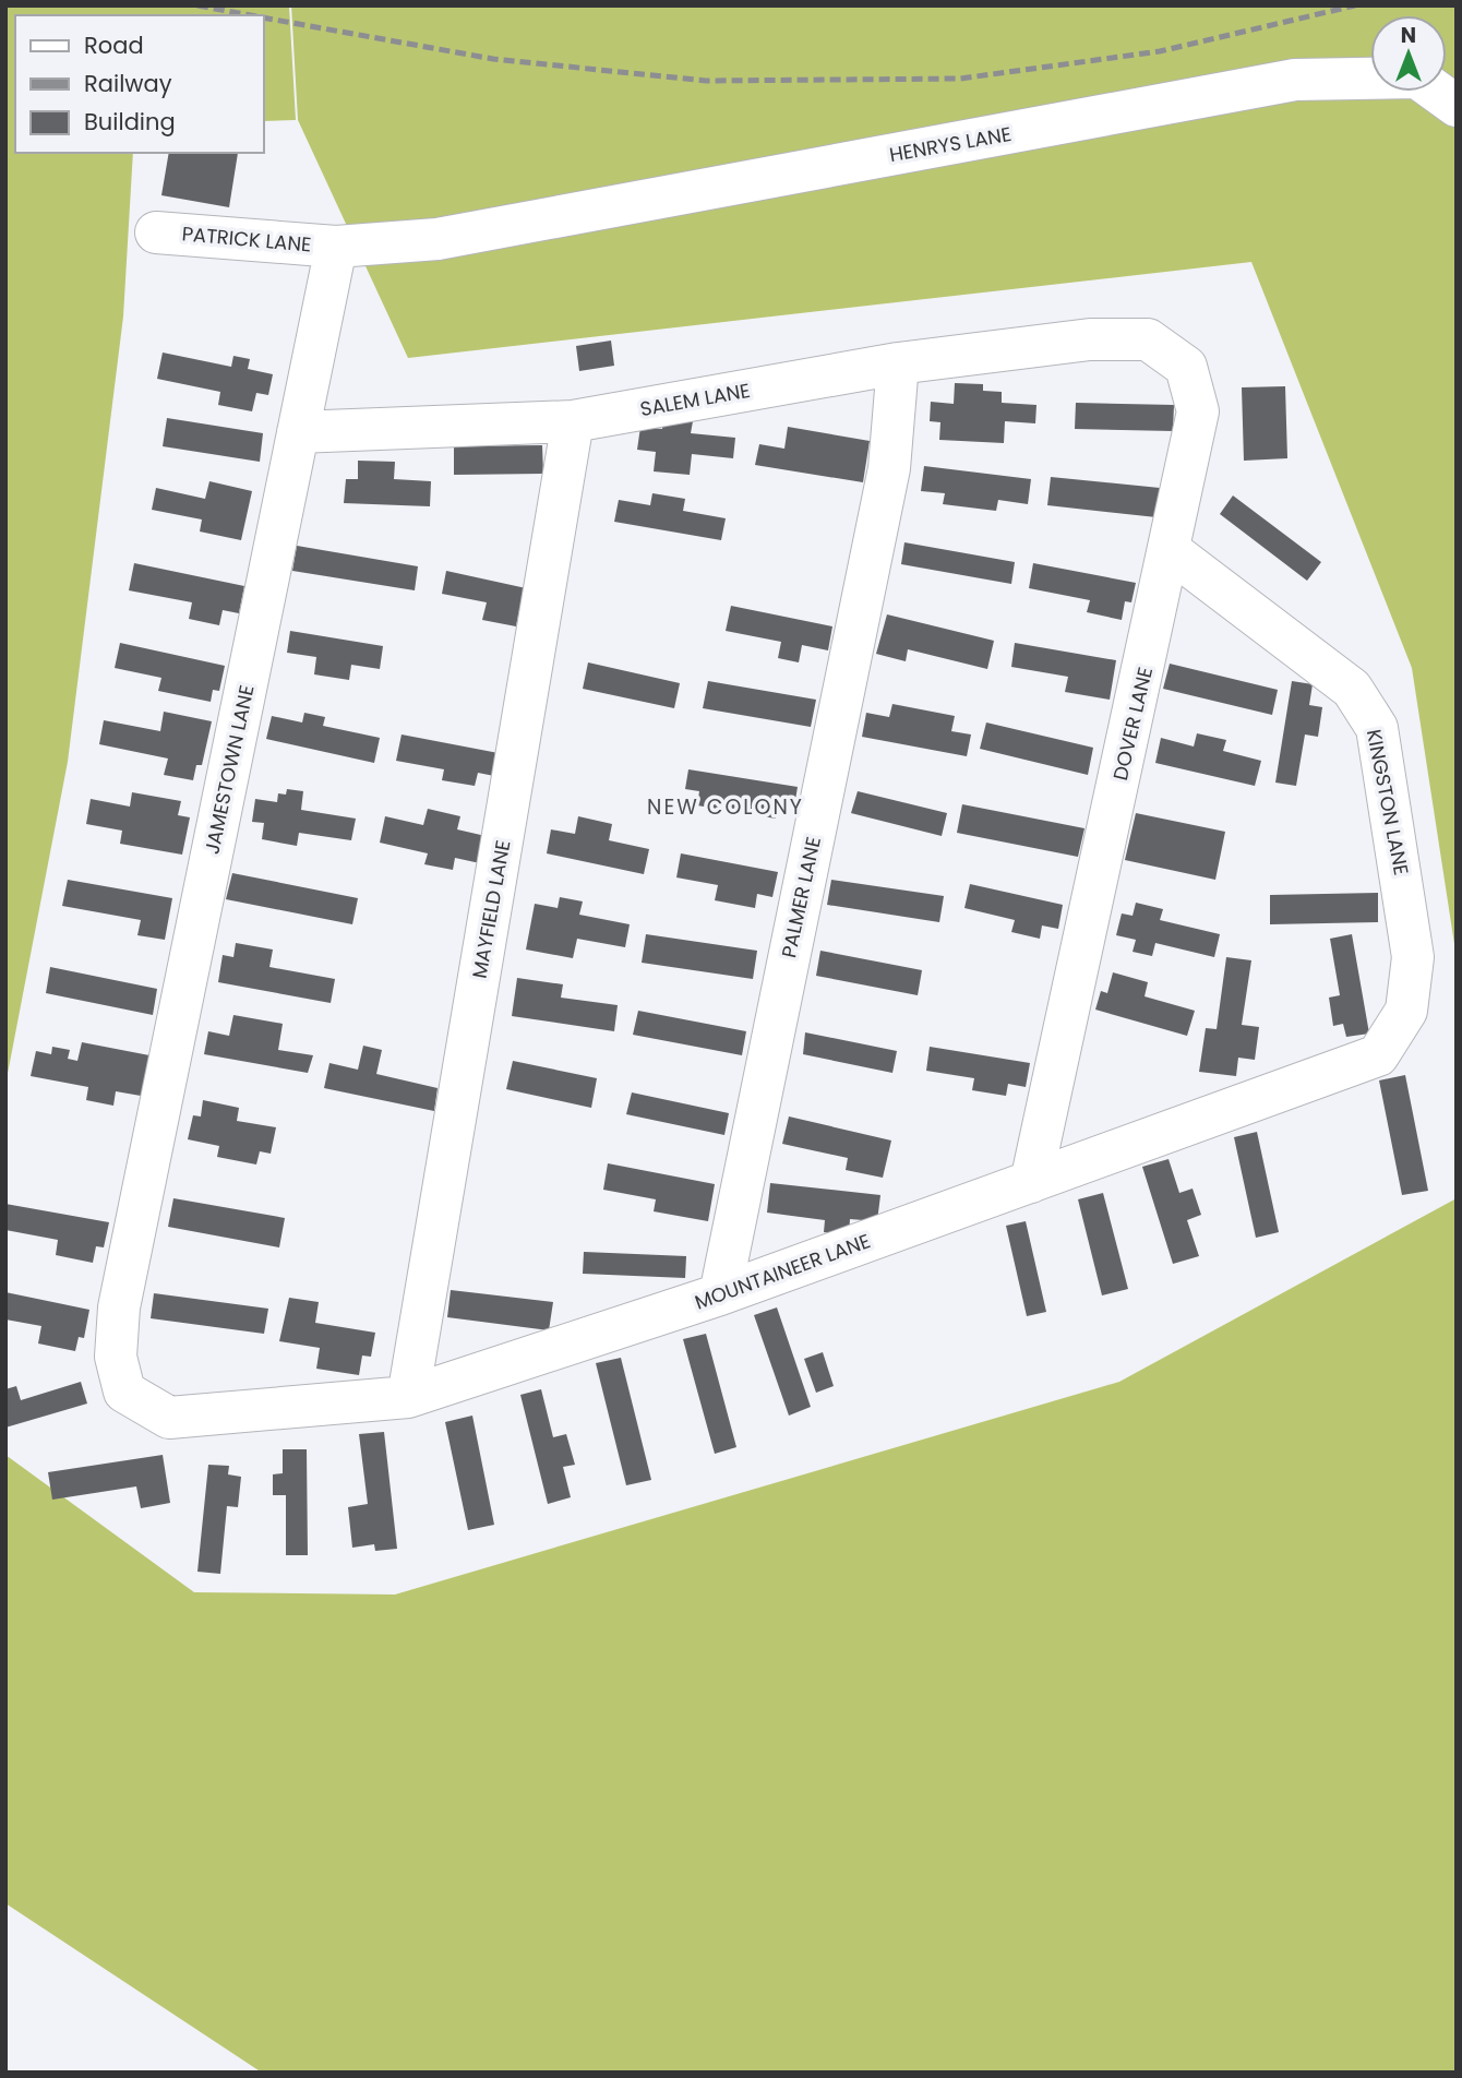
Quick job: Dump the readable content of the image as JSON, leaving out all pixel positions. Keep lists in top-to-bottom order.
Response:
{
  "streets": {
    "street": [
      "HENRYS LANE",
      "PATRICK LANE",
      "SALEM LANE",
      "DOVER LANE",
      "JAMESTOWN LANE",
      "KINGSTON LANE",
      "PALMER LANE",
      "MAYFIELD LANE",
      "MOUNTAINEER LANE"
    ]
  },
  "crossings": [
    ["HENRYS LANE", "PATRICK LANE"],
    ["HENRYS LANE", "JAMESTOWN LANE"],
    ["PATRICK LANE", "JAMESTOWN LANE"],
    ["SALEM LANE", "DOVER LANE"],
    ["SALEM LANE", "JAMESTOWN LANE"],
    ["SALEM LANE", "PALMER LANE"],
    ["SALEM LANE", "MAYFIELD LANE"],
    ["DOVER LANE", "KINGSTON LANE"],
    ["DOVER LANE", "MOUNTAINEER LANE"],
    ["JAMESTOWN LANE", "MOUNTAINEER LANE"],
    ["KINGSTON LANE", "MOUNTAINEER LANE"],
    ["PALMER LANE", "MOUNTAINEER LANE"],
    ["MAYFIELD LANE", "MOUNTAINEER LANE"]
  ],
  "districts": ["NEW COLONY"],
  "legend": ["Road", "Railway", "Building"],
  "north": "top"
}
